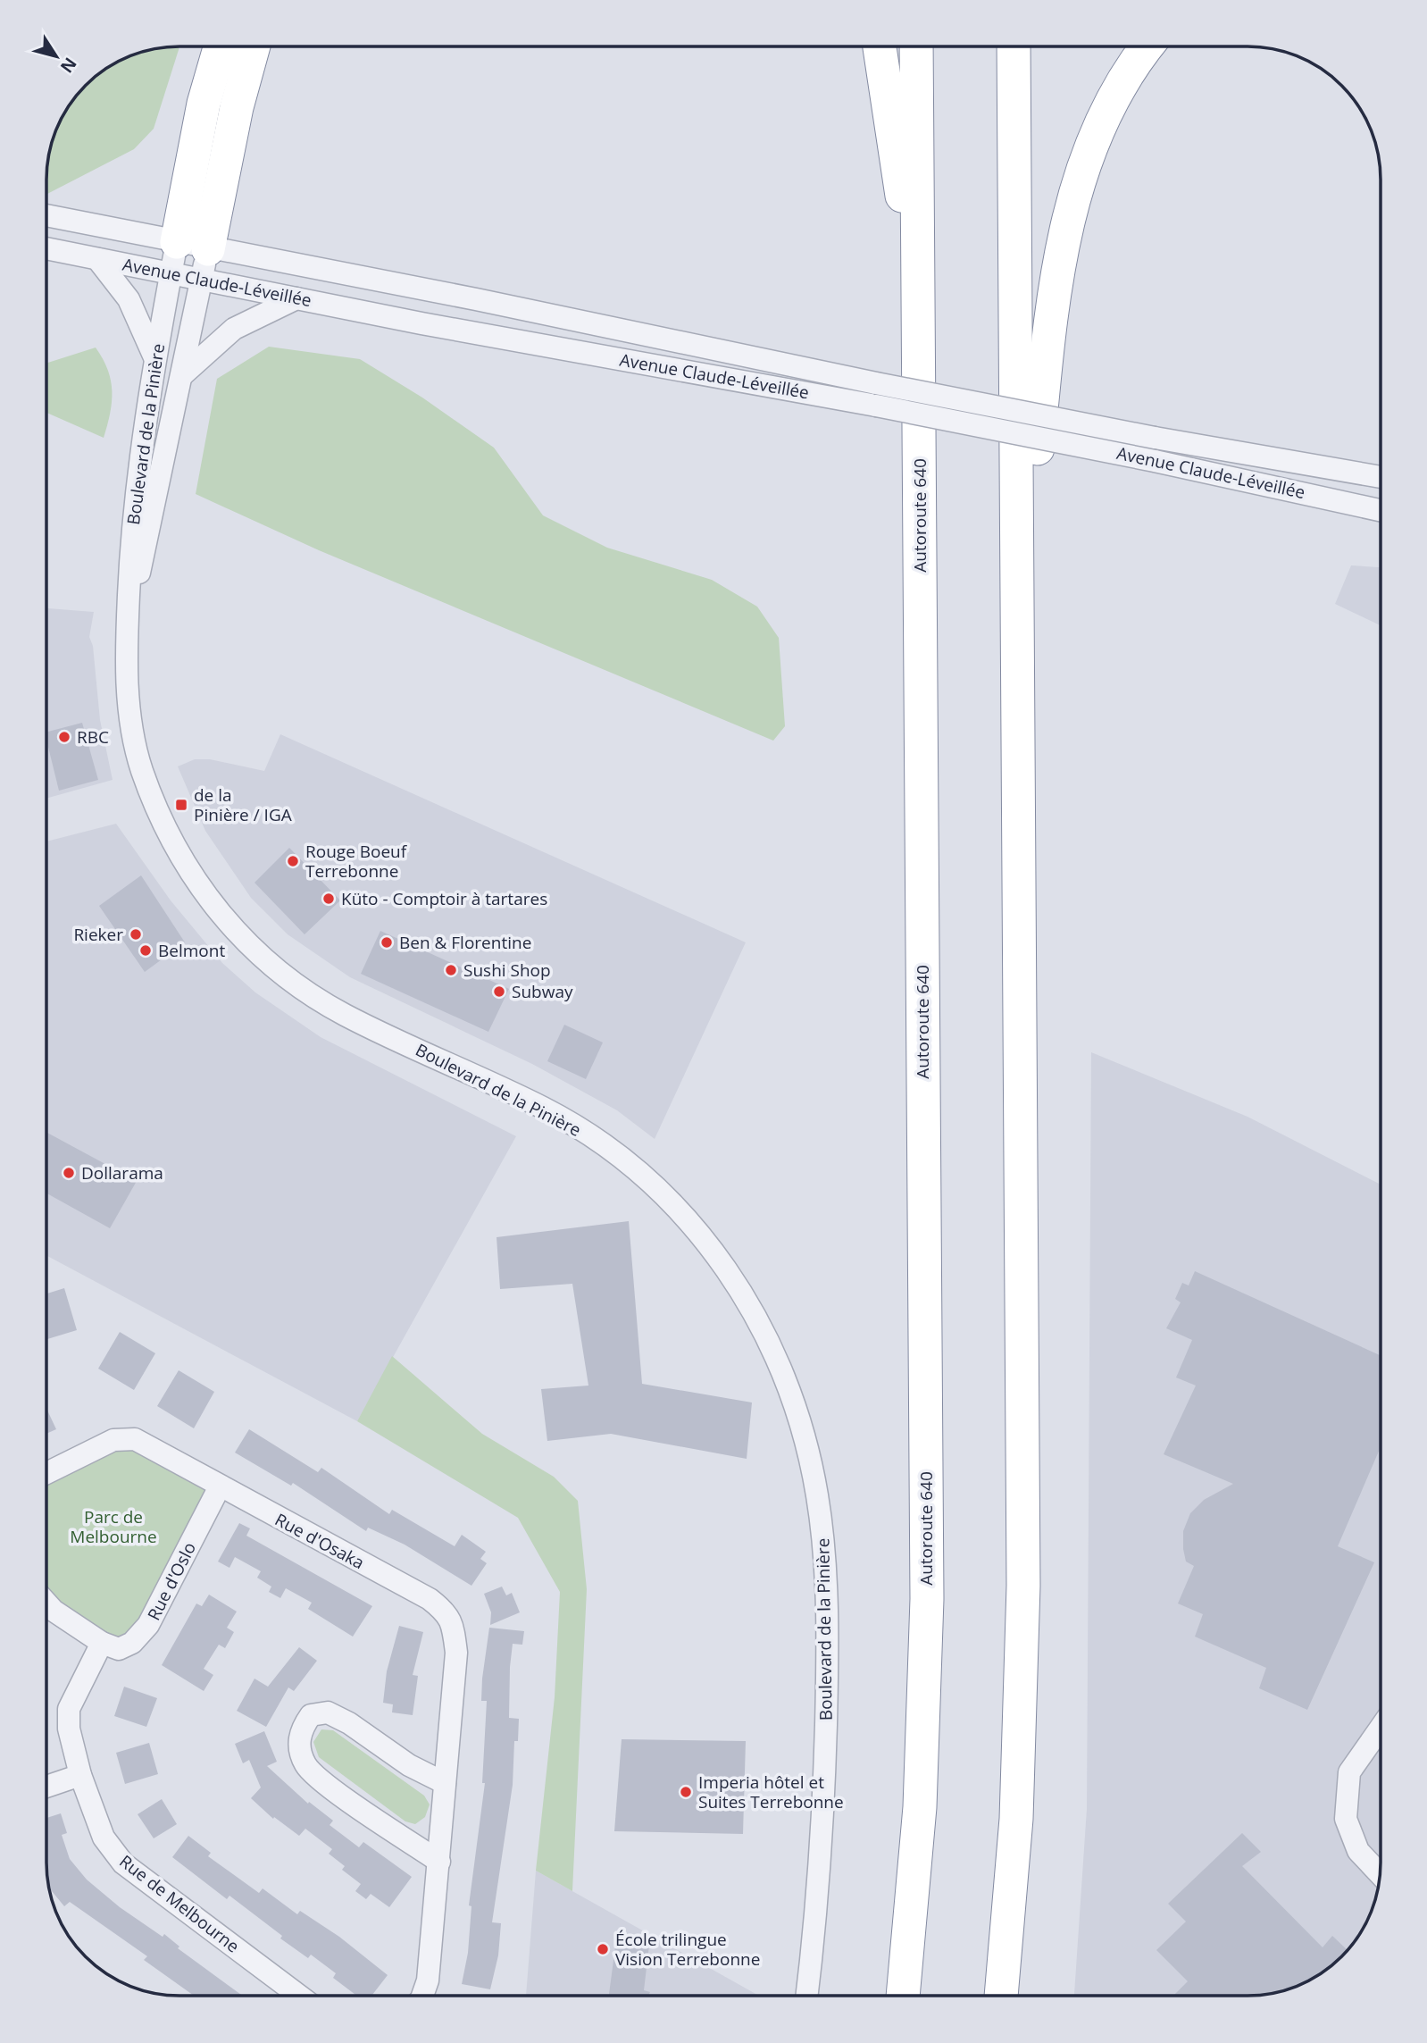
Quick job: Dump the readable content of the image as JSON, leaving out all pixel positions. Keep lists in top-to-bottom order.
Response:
{
  "streets": {
    "highway": ["Autoroute 640"],
    "street": [
      "Avenue Claude-Léveillée",
      "Boulevard de la Pinière",
      "Rue d'Osaka",
      "Rue d'Oslo",
      "Rue de Melbourne"
    ]
  },
  "crossings": [
    ["Avenue Claude-Léveillée", "Boulevard de la Pinière"],
    ["Rue d'Osaka", "Rue d'Oslo"],
    ["Rue d'Oslo", "Rue de Melbourne"]
  ],
  "parks": ["Parc de Melbourne"],
  "places": {
    "other": [
      "RBC",
      "Rouge Boeuf Terrebonne",
      "Küto - Comptoir à tartares",
      "Rieker",
      "Ben & Florentine",
      "Belmont",
      "Sushi Shop",
      "Subway",
      "Dollarama",
      "Imperia hôtel et Suites Terrebonne",
      "École trilingue Vision Terrebonne"
    ],
    "transit": ["de la Pinière / IGA"]
  },
  "north": "bottom right"
}
